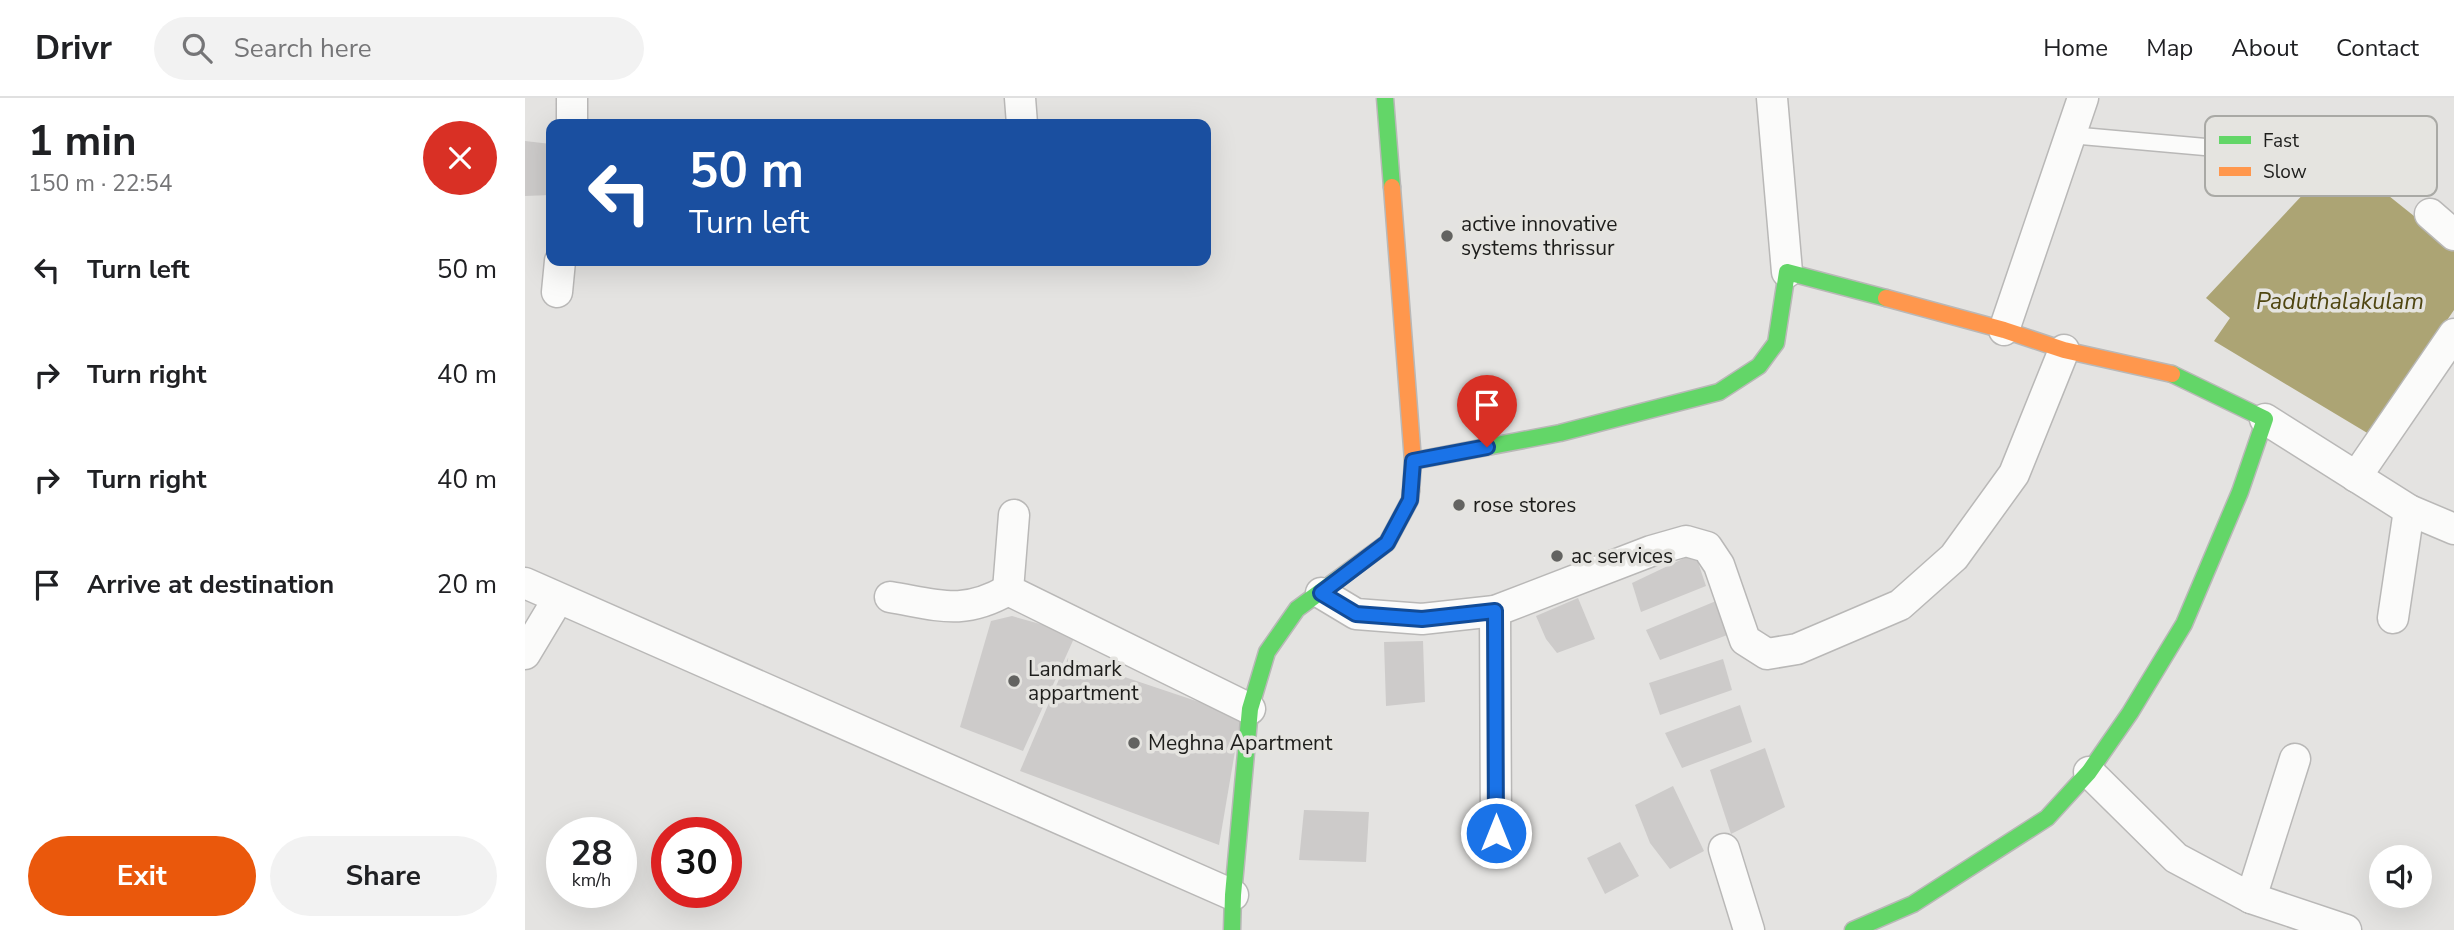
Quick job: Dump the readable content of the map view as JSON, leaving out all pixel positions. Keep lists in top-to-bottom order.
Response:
{
  "water": ["Paduthalakulam"],
  "places": [
    "active innovative systems thrissur",
    "rose stores",
    "ac services",
    "Landmark appartment",
    "Meghna Apartment"
  ],
  "legend": ["Fast", "Slow"],
  "page": {
    "header": "Drivr",
    "search": "Search here",
    "nav": [
      "Home",
      "Map",
      "About",
      "Contact"
    ],
    "heading": ["1 min", "150 m · 22:54"],
    "turn": ["50 m", "Turn left"],
    "list": [
      {
        "name": "Turn left",
        "value": "50 m"
      },
      {
        "name": "Turn right",
        "value": "40 m"
      },
      {
        "name": "Turn right",
        "value": "40 m"
      },
      {
        "name": "Arrive at destination",
        "value": "20 m"
      }
    ],
    "speed": "28 km/h",
    "limit": "30",
    "buttons": ["Exit", "Share"]
  }
}
